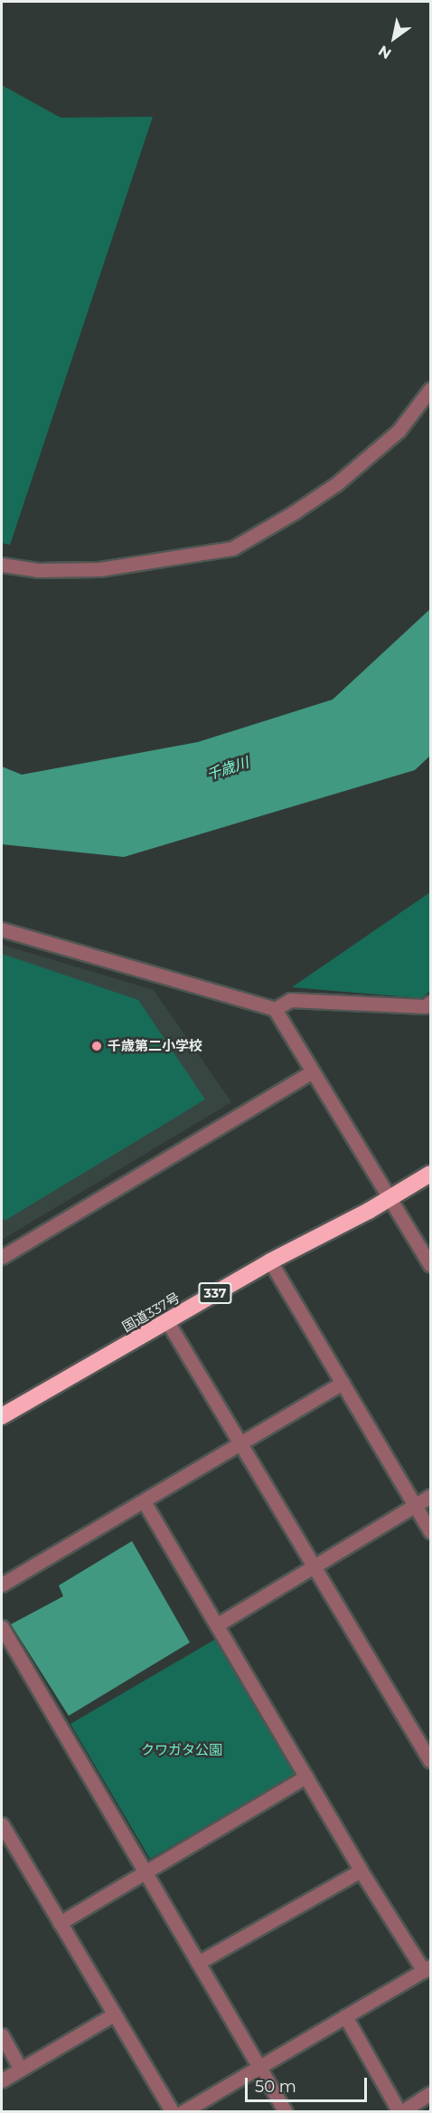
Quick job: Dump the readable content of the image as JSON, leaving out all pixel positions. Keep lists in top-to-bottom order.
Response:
{
  "streets": {
    "highway": ["337", "国道337号"]
  },
  "water": ["千歳川"],
  "parks": ["クワガタ公園"],
  "places": ["千歳第二小学校"],
  "scale_bar": "50 m",
  "north": "bottom left"
}
